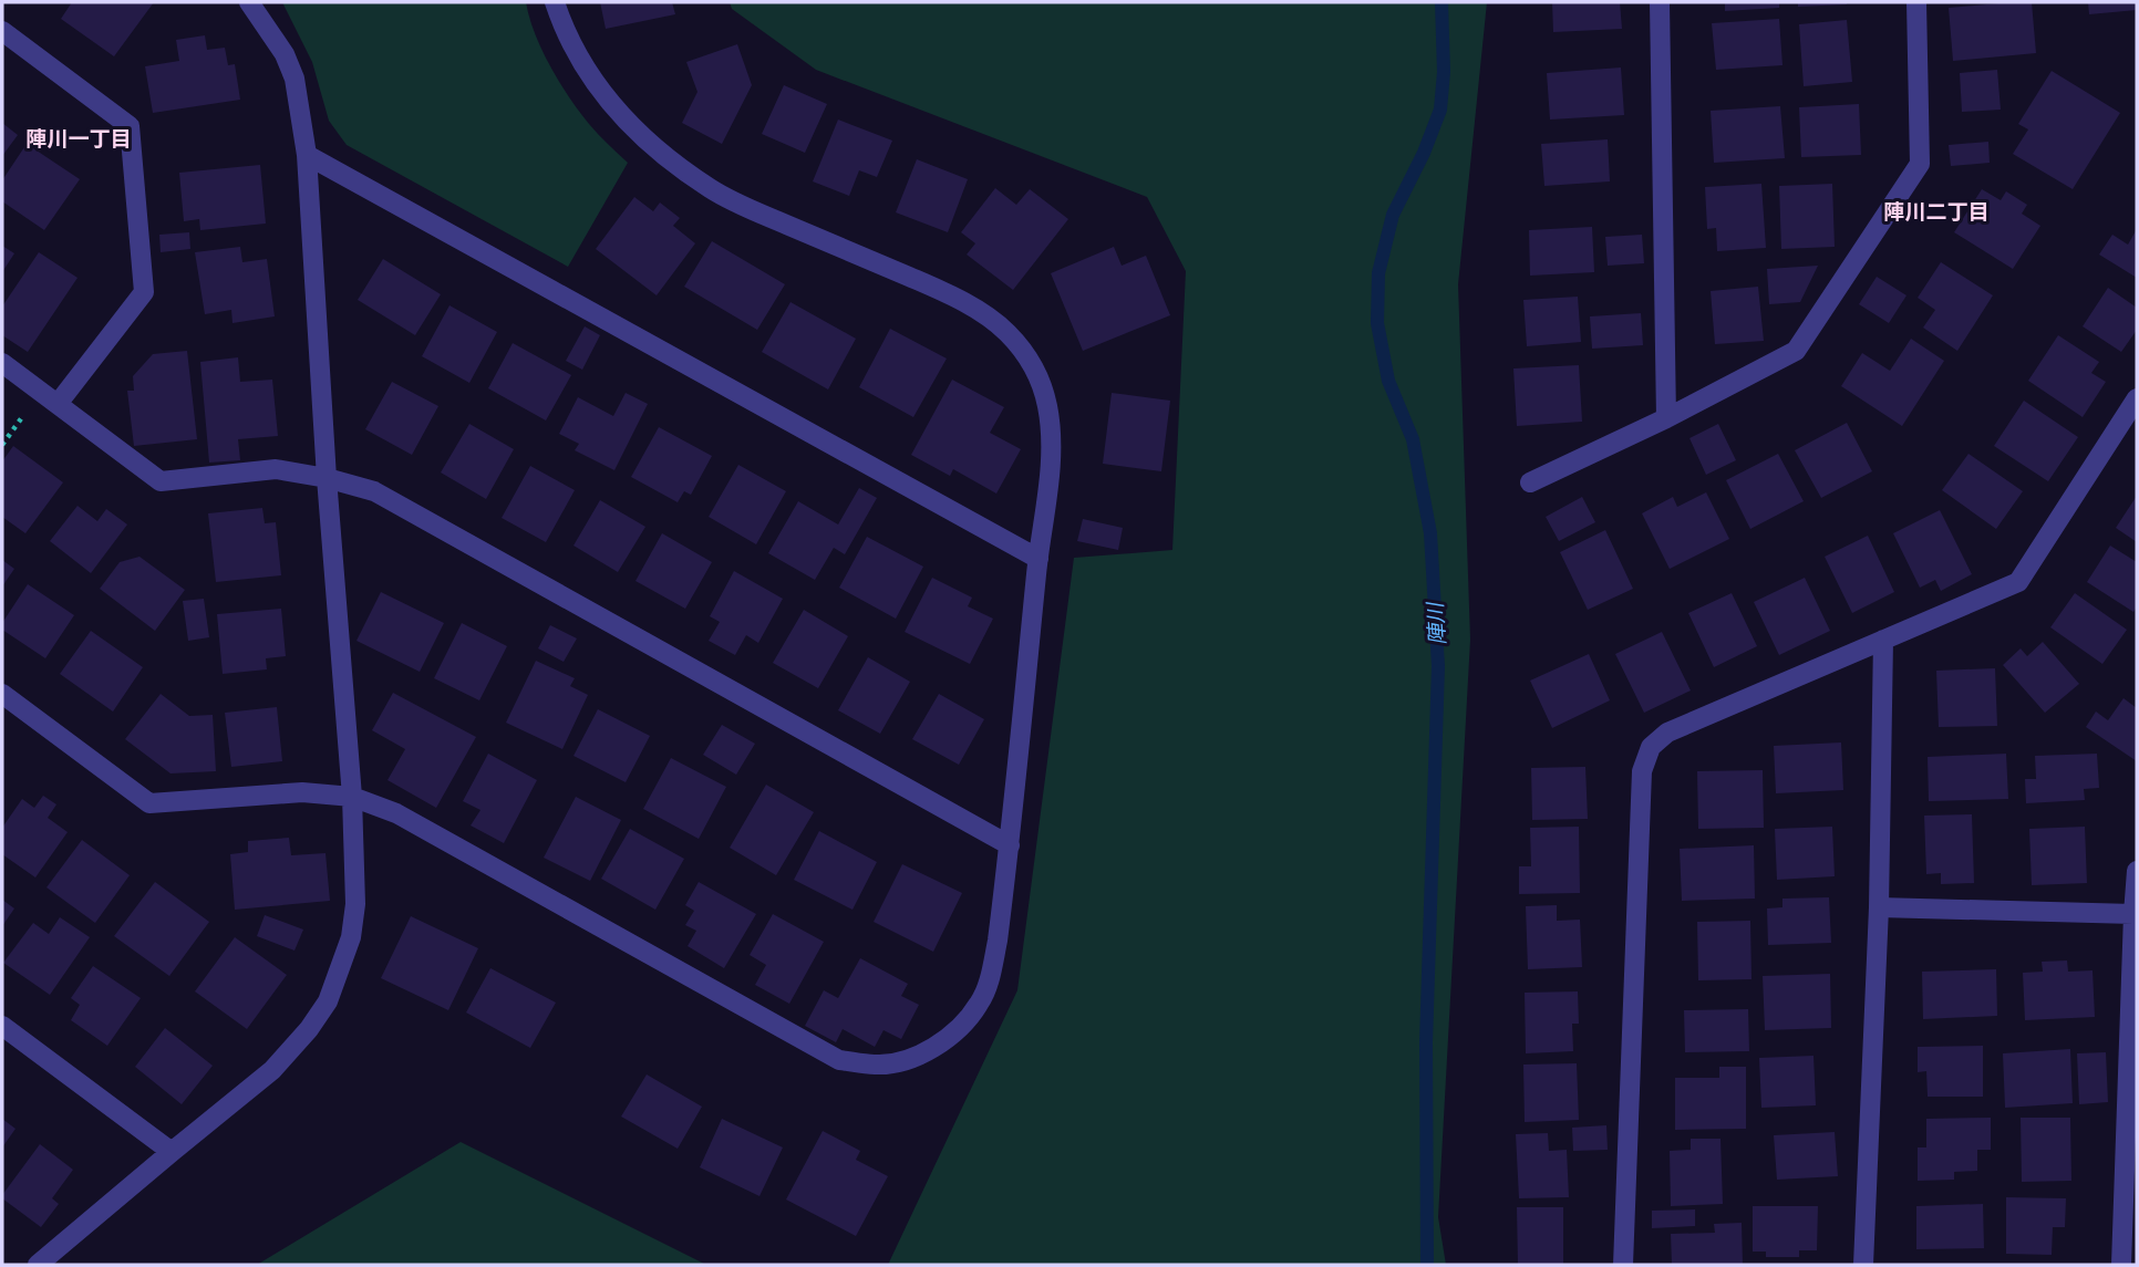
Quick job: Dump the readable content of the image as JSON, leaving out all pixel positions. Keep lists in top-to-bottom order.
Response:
{
  "districts": ["陣川一丁目", "陣川二丁目"],
  "water": ["陣川"]
}
